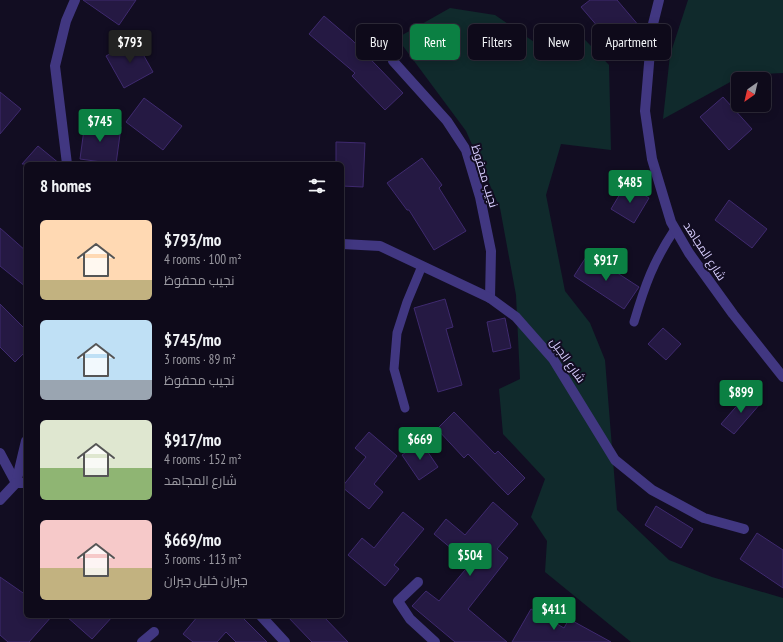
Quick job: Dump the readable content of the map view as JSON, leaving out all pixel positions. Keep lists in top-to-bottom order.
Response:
{
  "streets": {
    "street": ["نجيب محفوظ", "شارع المجاهد", "شارع الجبل"]
  },
  "crossings": [
    ["نجيب محفوظ", "شارع الجبل"]
  ],
  "north": "bottom left",
  "page": {
    "chip": [
      "Buy",
      "Rent",
      "Filters",
      "New",
      "Apartment"
    ],
    "price": [
      "$793",
      "$745",
      "$485",
      "$917",
      "$899",
      "$669",
      "$504",
      "$411"
    ],
    "heading": "8 homes",
    "list": [
      {
        "name": "$793/mo",
        "note": "4 rooms · 100 m² · نجيب محفوظ"
      },
      {
        "name": "$745/mo",
        "note": "3 rooms · 89 m² · نجيب محفوظ"
      },
      {
        "name": "$917/mo",
        "note": "4 rooms · 152 m² · شارع المجاهد"
      },
      {
        "name": "$669/mo",
        "note": "3 rooms · 113 m² · جبران خليل جبران"
      }
    ]
  }
}
